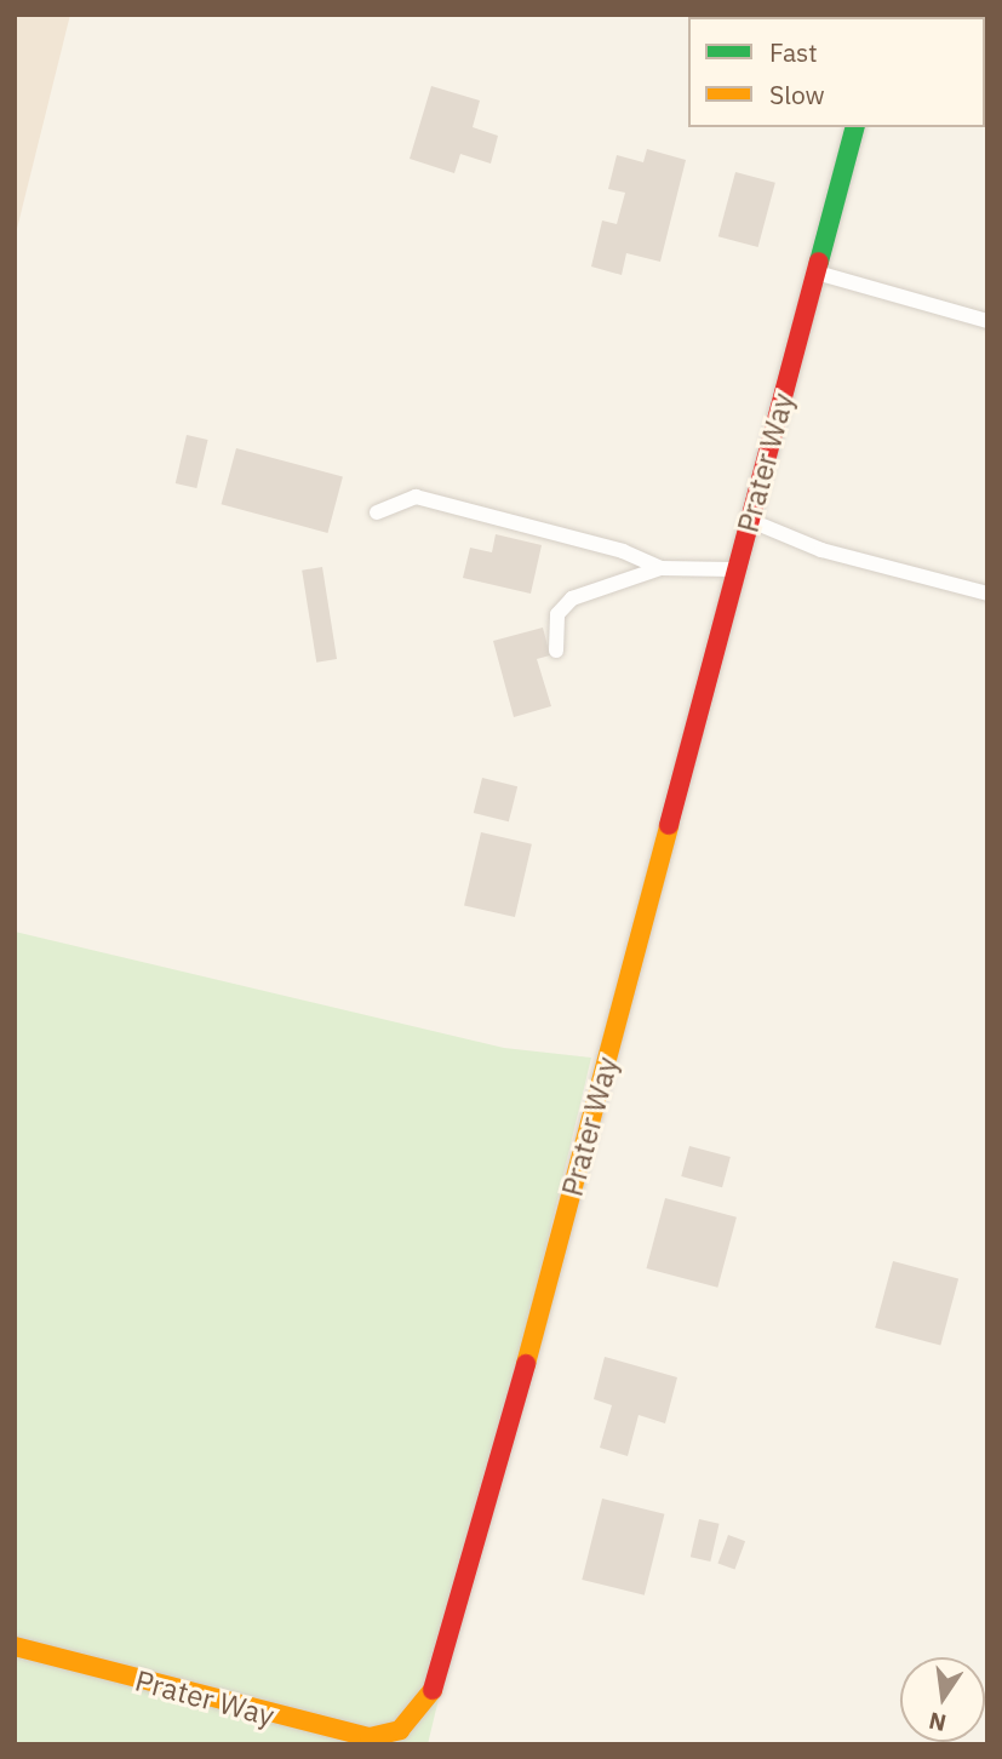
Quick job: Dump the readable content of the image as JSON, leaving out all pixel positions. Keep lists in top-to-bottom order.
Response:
{
  "streets": {
    "street": ["Prater Way"]
  },
  "legend": ["Fast", "Slow"],
  "north": "bottom"
}
